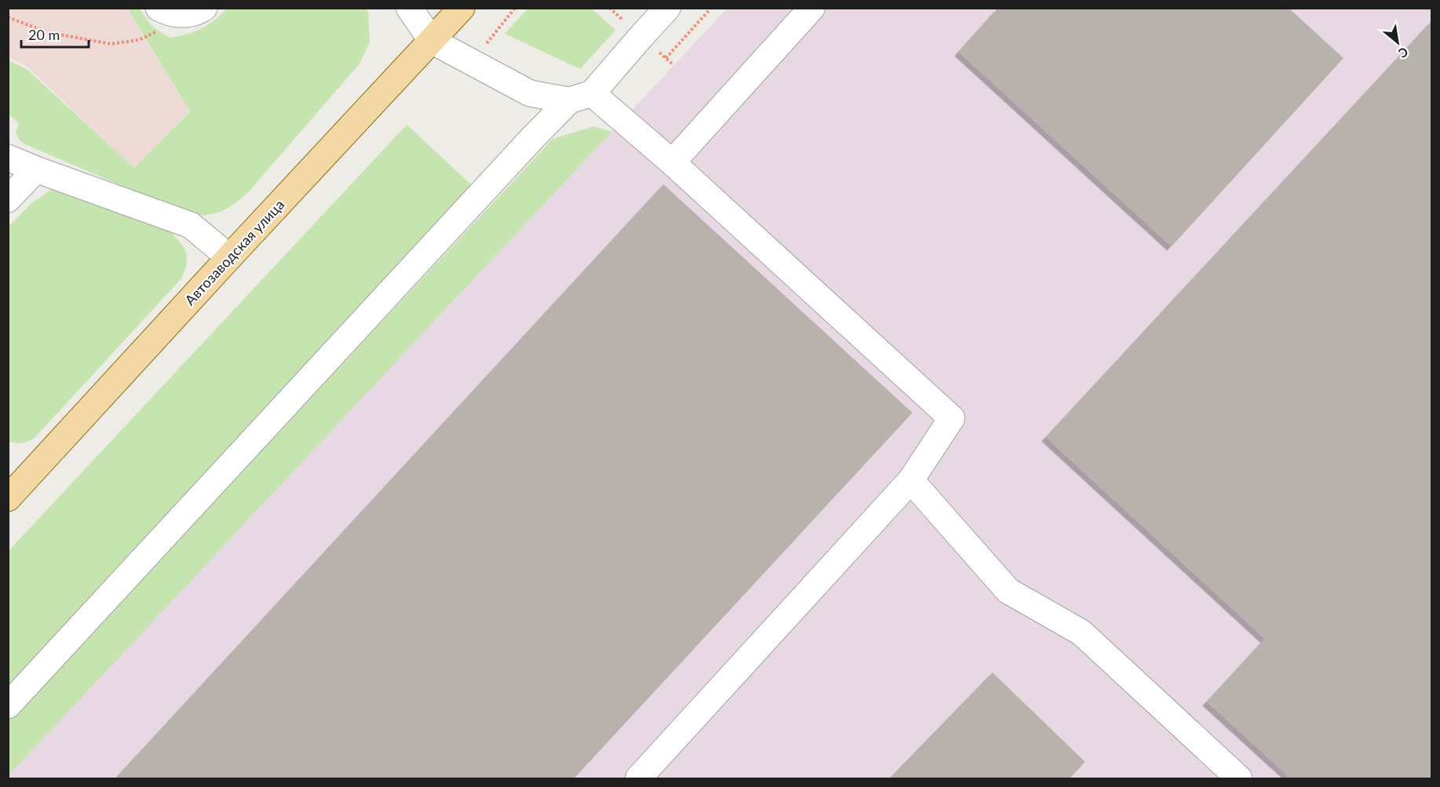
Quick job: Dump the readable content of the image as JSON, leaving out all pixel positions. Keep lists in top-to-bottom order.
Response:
{
  "streets": {
    "main road": ["Автозаводская улица"]
  },
  "scale_bar": "20 m",
  "north": "bottom right"
}
